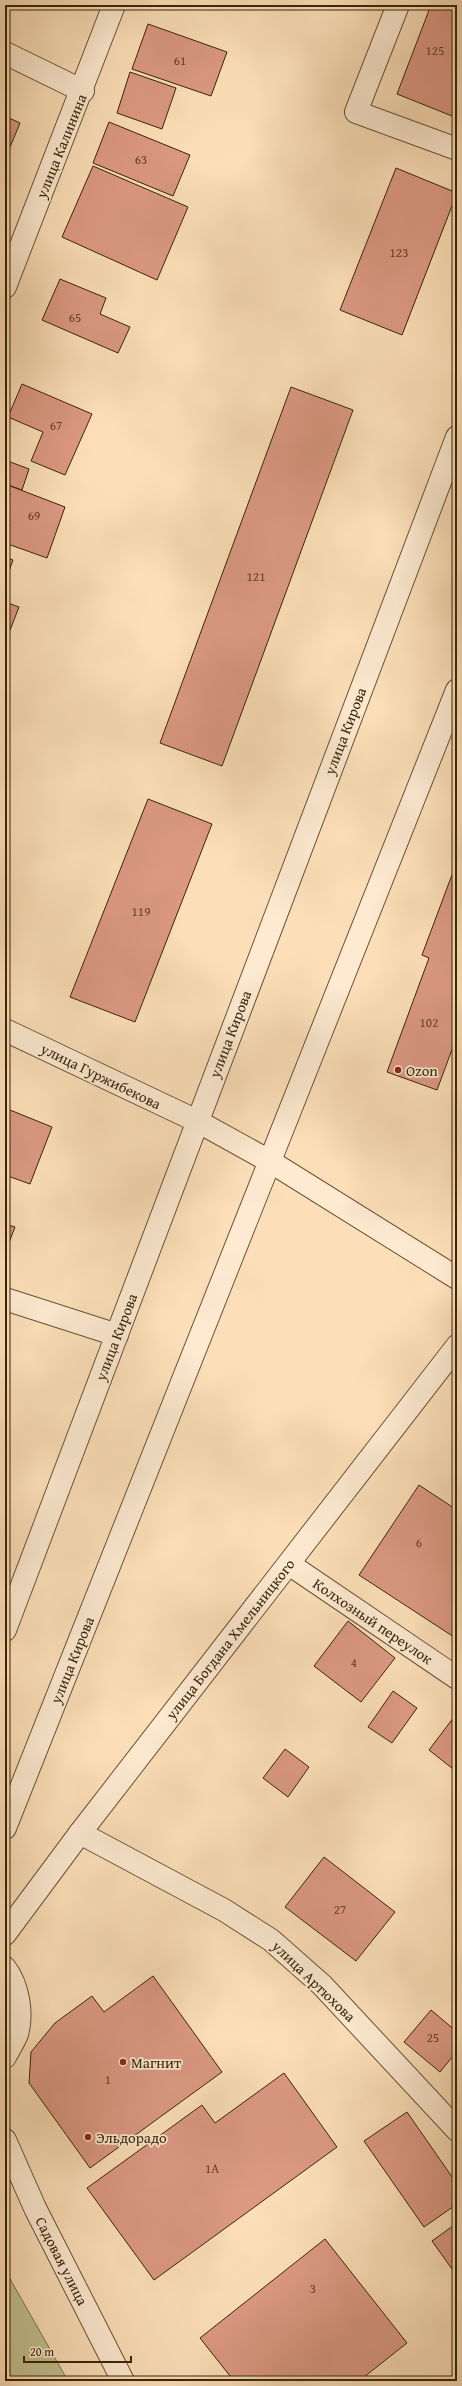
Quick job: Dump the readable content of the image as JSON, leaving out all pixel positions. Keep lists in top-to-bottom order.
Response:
{
  "streets": {
    "street": [
      "улица Калинина",
      "улица Кирова",
      "улица Гуржибекова",
      "Колхозный переулок",
      "улица Богдана Хмельницкого",
      "улица Артюхова",
      "Садовая улица"
    ]
  },
  "crossings": [
    ["улица Кирова", "улица Гуржибекова"],
    ["Колхозный переулок", "улица Богдана Хмельницкого"],
    ["улица Богдана Хмельницкого", "улица Артюхова"]
  ],
  "places": ["Ozon", "Магнит", "Эльдорадо"],
  "house_numbers": [
    "125",
    "61",
    "63",
    "123",
    "65",
    "67",
    "69",
    "121",
    "119",
    "102",
    "6",
    "4",
    "27",
    "25",
    "1",
    "1А",
    "3"
  ],
  "scale_bar": "20 m"
}
